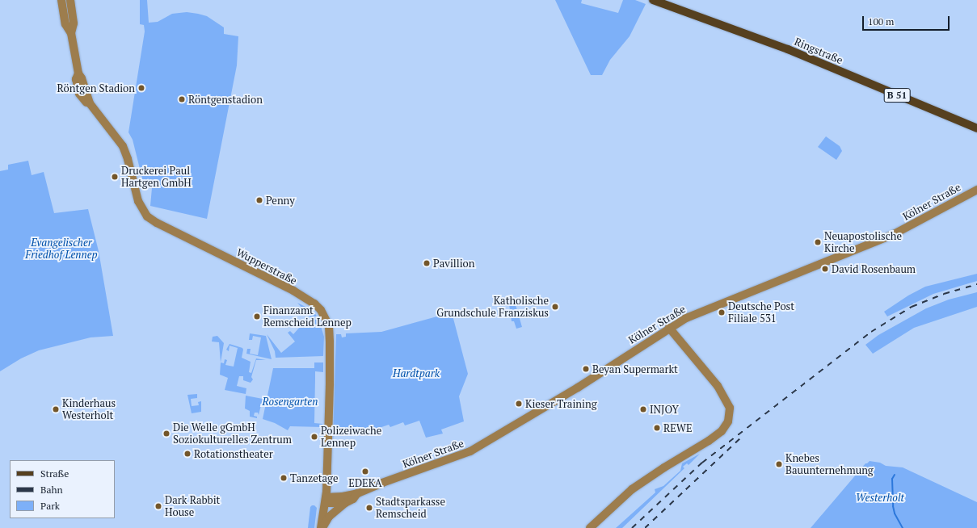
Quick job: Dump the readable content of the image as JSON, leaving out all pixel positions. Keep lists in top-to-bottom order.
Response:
{
  "streets": {
    "main road": ["Ringstraße", "B 51"],
    "street": ["Kölner Straße", "Wupperstraße"]
  },
  "crossings": [
    ["Kölner Straße", "Wupperstraße"]
  ],
  "parks": [
    "Evangelischer Friedhof Lennep",
    "Hardtpark",
    "Rosengarten",
    "Westerholt"
  ],
  "places": [
    "Röntgen Stadion",
    "Röntgenstadion",
    "Druckerei Paul Hartgen GmbH",
    "Penny",
    "Neuapostolische Kirche",
    "Pavillion",
    "David Rosenbaum",
    "Katholische Grundschule Franziskus",
    "Deutsche Post Filiale 531",
    "Finanzamt Remscheid Lennep",
    "Beyan Supermarkt",
    "Kieser Training",
    "Kinderhaus Westerholt",
    "INJOY",
    "REWE",
    "Die Welle gGmbH Soziokulturelles Zentrum",
    "Polizeiwache Lennep",
    "Rotationstheater",
    "Knebes Bauunternehmung",
    "EDEKA",
    "Tanzetage",
    "Dark Rabbit House",
    "Stadtsparkasse Remscheid"
  ],
  "legend": ["Straße", "Bahn", "Park"],
  "scale_bar": "100 m"
}
